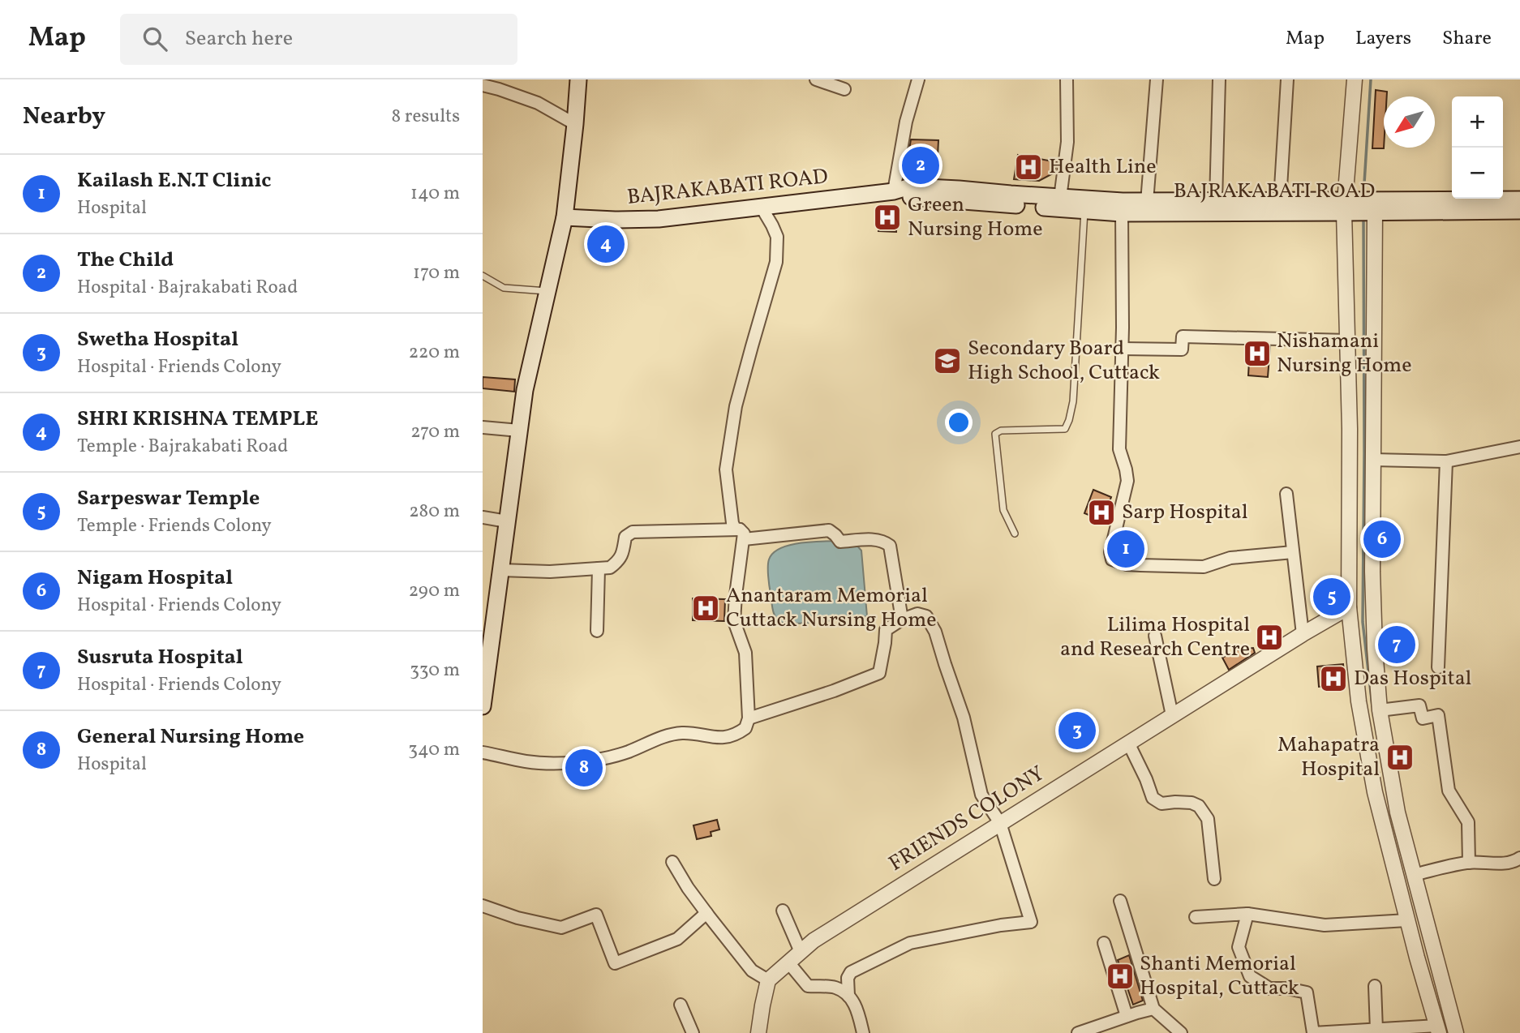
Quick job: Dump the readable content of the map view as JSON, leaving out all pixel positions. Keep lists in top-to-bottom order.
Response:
{
  "streets": {
    "main road": ["BAJRAKABATI ROAD"],
    "street": ["FRIENDS COLONY"]
  },
  "places": {
    "hospital": [
      "Health Line",
      "Green Nursing Home",
      "Nishamani Nursing Home",
      "Sarp Hospital",
      "Anantaram Memorial Cuttack Nursing Home",
      "Lilima Hospital and Research Centre",
      "Das Hospital",
      "Mahapatra Hospital",
      "Shanti Memorial Hospital, Cuttack"
    ],
    "school or university": ["Secondary Board High School, Cuttack"]
  },
  "north": "bottom left",
  "page": {
    "header": "Map",
    "search": "Search here",
    "nav": ["Map", "Layers", "Share"],
    "heading": ["Nearby", "8 results"],
    "map_buttons": ["+", "−"],
    "pins": [
      "2",
      "4",
      "6",
      "1",
      "5",
      "7",
      "3",
      "8"
    ],
    "list": [
      {
        "mark": "1",
        "name": "Kailash E.N.T Clinic",
        "note": "Hospital",
        "value": "140 m"
      },
      {
        "mark": "2",
        "name": "The Child",
        "note": "Hospital · Bajrakabati Road",
        "value": "170 m"
      },
      {
        "mark": "3",
        "name": "Swetha Hospital",
        "note": "Hospital · Friends Colony",
        "value": "220 m"
      },
      {
        "mark": "4",
        "name": "SHRI KRISHNA TEMPLE",
        "note": "Temple · Bajrakabati Road",
        "value": "270 m"
      },
      {
        "mark": "5",
        "name": "Sarpeswar Temple",
        "note": "Temple · Friends Colony",
        "value": "280 m"
      },
      {
        "mark": "6",
        "name": "Nigam Hospital",
        "note": "Hospital · Friends Colony",
        "value": "290 m"
      },
      {
        "mark": "7",
        "name": "Susruta Hospital",
        "note": "Hospital · Friends Colony",
        "value": "330 m"
      },
      {
        "mark": "8",
        "name": "General Nursing Home",
        "note": "Hospital",
        "value": "340 m"
      }
    ]
  }
}
